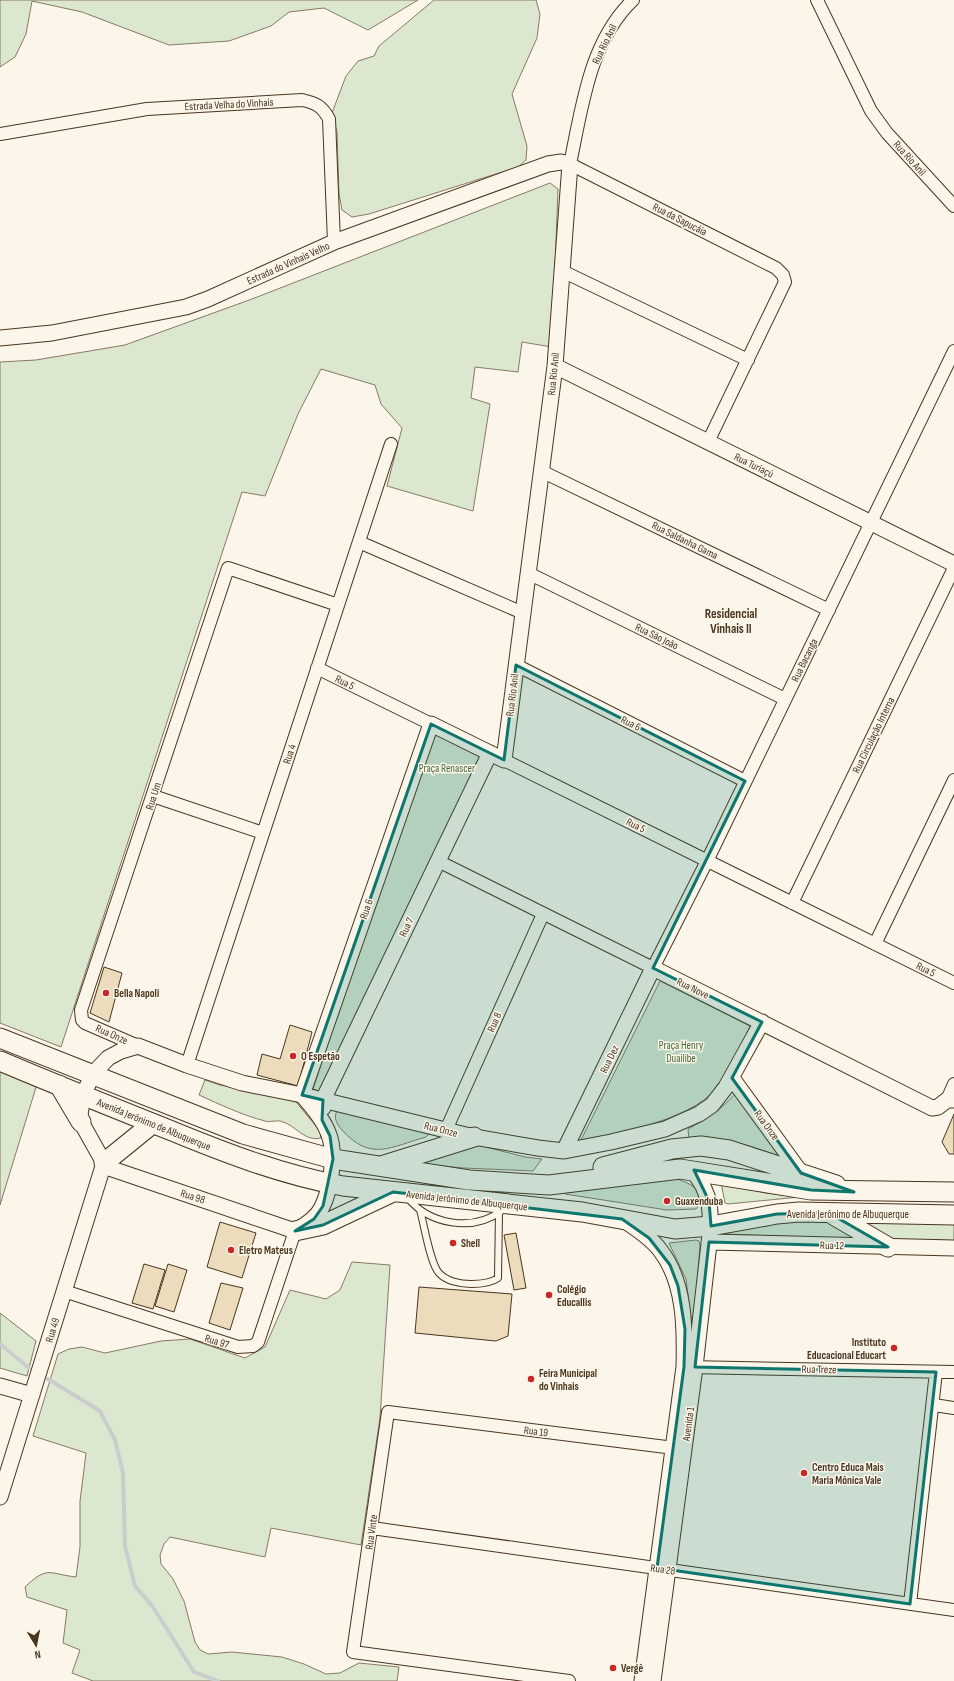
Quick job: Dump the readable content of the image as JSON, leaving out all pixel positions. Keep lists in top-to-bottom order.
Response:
{
  "streets": {
    "main road": ["Avenida Jerônimo de Albuquerque"],
    "street": [
      "Rua Rio Anil",
      "Estrada Velha do Vinhais",
      "Rua da Sapucáia",
      "Estrada do Vinhais Velho",
      "Rua Turiaçú",
      "Rua Saldanha Gama",
      "Rua São João",
      "Rua Bacanga",
      "Rua 5",
      "Rua 6",
      "Rua Circulação Interna",
      "Rua 4",
      "Rua Um",
      "Rua 7",
      "Rua Nove",
      "Rua 8",
      "Rua Onze",
      "Rua Dez",
      "Rua 98",
      "Rua 12",
      "Rua 49",
      "Rua 97",
      "Rua Treze",
      "Avenida 1",
      "Rua 19",
      "Rua Vinte",
      "Rua 28"
    ]
  },
  "crossings": [
    ["Rua Rio Anil", "Rua da Sapucáia"],
    ["Rua Rio Anil", "Estrada do Vinhais Velho"],
    ["Rua Rio Anil", "Rua Turiaçú"],
    ["Rua Rio Anil", "Rua Saldanha Gama"],
    ["Rua Rio Anil", "Rua São João"],
    ["Rua Rio Anil", "Rua 5"],
    ["Rua Rio Anil", "Rua 6"],
    ["Estrada Velha do Vinhais", "Estrada do Vinhais Velho"],
    ["Rua da Sapucáia", "Estrada do Vinhais Velho"],
    ["Rua Turiaçú", "Rua Bacanga"],
    ["Rua Saldanha Gama", "Rua Bacanga"],
    ["Rua São João", "Rua Bacanga"],
    ["Rua Bacanga", "Rua 5"],
    ["Rua Bacanga", "Rua 6"],
    ["Rua Bacanga", "Rua Nove"],
    ["Rua Bacanga", "Rua Dez"],
    ["Rua 5", "Rua 6"],
    ["Rua 5", "Rua Circulação Interna"],
    ["Rua 5", "Rua 4"],
    ["Rua 5", "Rua 7"],
    ["Rua 6", "Rua Onze"],
    ["Rua 4", "Rua Um"],
    ["Rua 4", "Rua Onze"],
    ["Rua Um", "Rua Onze"],
    ["Rua 7", "Rua Nove"],
    ["Rua 7", "Rua Onze"],
    ["Rua Nove", "Rua 8"],
    ["Rua Nove", "Rua Onze"],
    ["Rua Nove", "Rua Dez"],
    ["Rua 8", "Rua Onze"],
    ["Rua Onze", "Rua Dez"],
    ["Rua Onze", "Avenida Jerônimo de Albuquerque"],
    ["Avenida Jerônimo de Albuquerque", "Rua 12"],
    ["Avenida Jerônimo de Albuquerque", "Avenida 1"],
    ["Rua 98", "Rua 49"],
    ["Rua 98", "Rua 97"],
    ["Rua 12", "Avenida 1"],
    ["Rua 49", "Rua 97"],
    ["Rua Treze", "Avenida 1"],
    ["Avenida 1", "Rua 19"],
    ["Avenida 1", "Rua 28"],
    ["Rua 19", "Rua Vinte"],
    ["Rua Vinte", "Rua 28"]
  ],
  "districts": ["Residencial Vinhais II"],
  "parks": ["Praça Renascer", "Praça Henry Duailibe"],
  "places": [
    "Bella Napoli",
    "O Espetão",
    "Guaxenduba",
    "Shell",
    "Eletro Mateus",
    "Colégio Educallis",
    "Instituto Educacional Educart",
    "Feira Municipal do Vinhais",
    "Centro Educa Mais Maria Mônica Vale",
    "Vergê"
  ],
  "north": "bottom"
}
